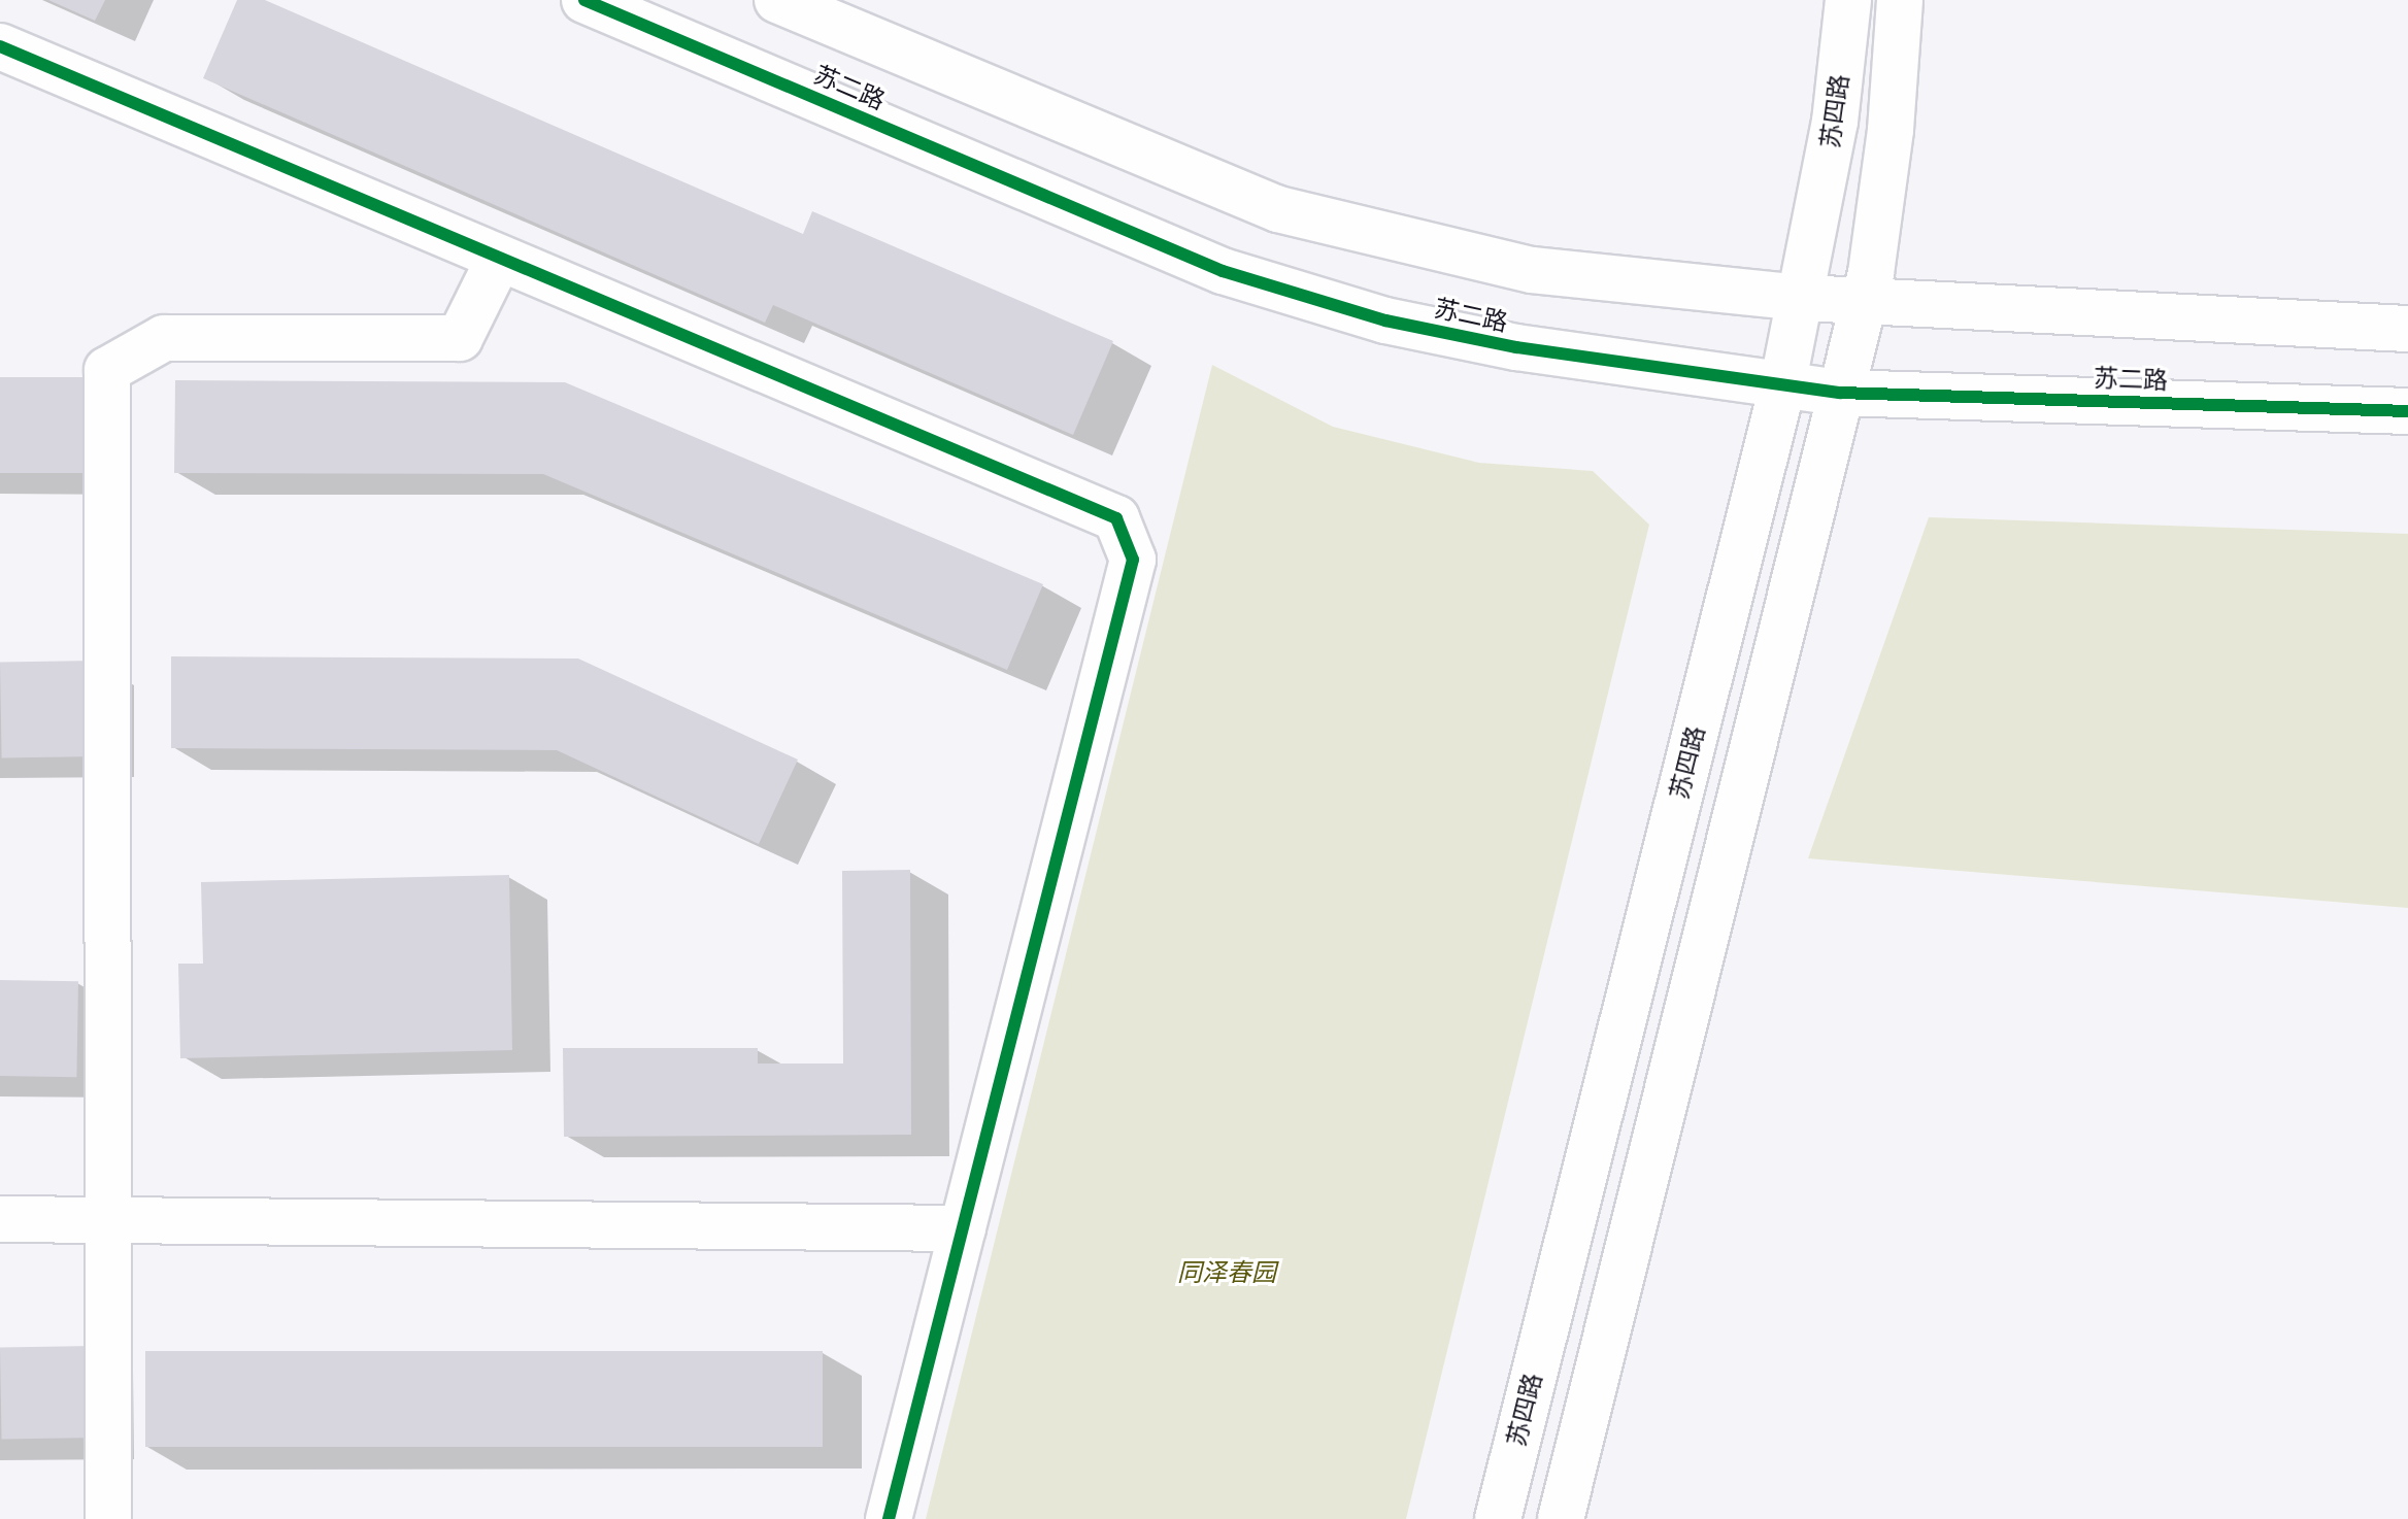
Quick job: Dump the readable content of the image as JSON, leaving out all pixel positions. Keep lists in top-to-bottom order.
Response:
{
  "streets": {
    "street": ["苏二路", "苏四路"]
  },
  "crossings": [
    ["苏二路", "苏四路"]
  ],
  "parks": ["同泽春园"]
}
